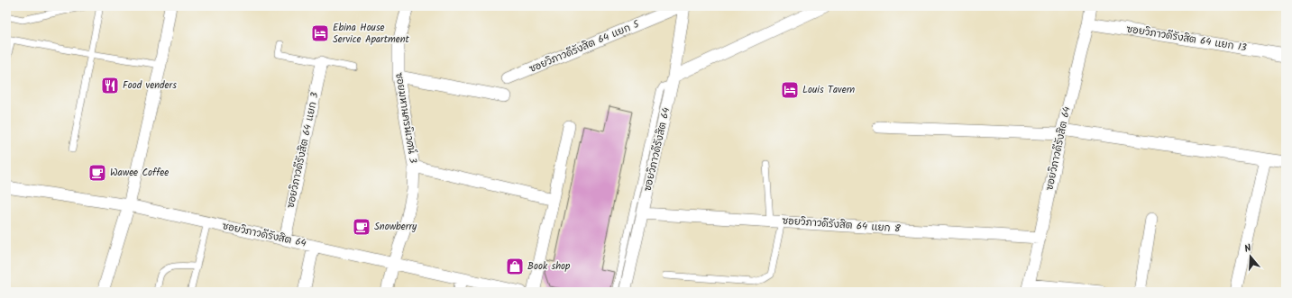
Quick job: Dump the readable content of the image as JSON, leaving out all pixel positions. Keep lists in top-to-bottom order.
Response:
{
  "streets": {
    "street": [
      "ซอยวิภาวดีรังสิต 64 แยก 13",
      "ซอยวิภาวดีรังสิต 64 แยก 5",
      "ซอยมหานครนิเวศน์ 3",
      "ซอยวิภาวดีรังสิต 64",
      "ซอยวิภาวดีรังสิต 64 แยก 3",
      "ซอยวิภาวดีรังสิต 64 แยก 8"
    ]
  },
  "crossings": [
    ["ซอยวิภาวดีรังสิต 64 แยก 13", "ซอยวิภาวดีรังสิต 64"],
    ["ซอยมหานครนิเวศน์ 3", "ซอยวิภาวดีรังสิต 64"],
    ["ซอยวิภาวดีรังสิต 64", "ซอยวิภาวดีรังสิต 64 แยก 3"],
    ["ซอยวิภาวดีรังสิต 64", "ซอยวิภาวดีรังสิต 64 แยก 8"]
  ],
  "places": {
    "hotel": ["Ebina House Service Apartment", "Louis Tavern"],
    "restaurant": ["Food venders"],
    "cafe": ["Wawee Coffee", "Snowberry"],
    "shop": ["Book shop"]
  },
  "north": "top"
}
